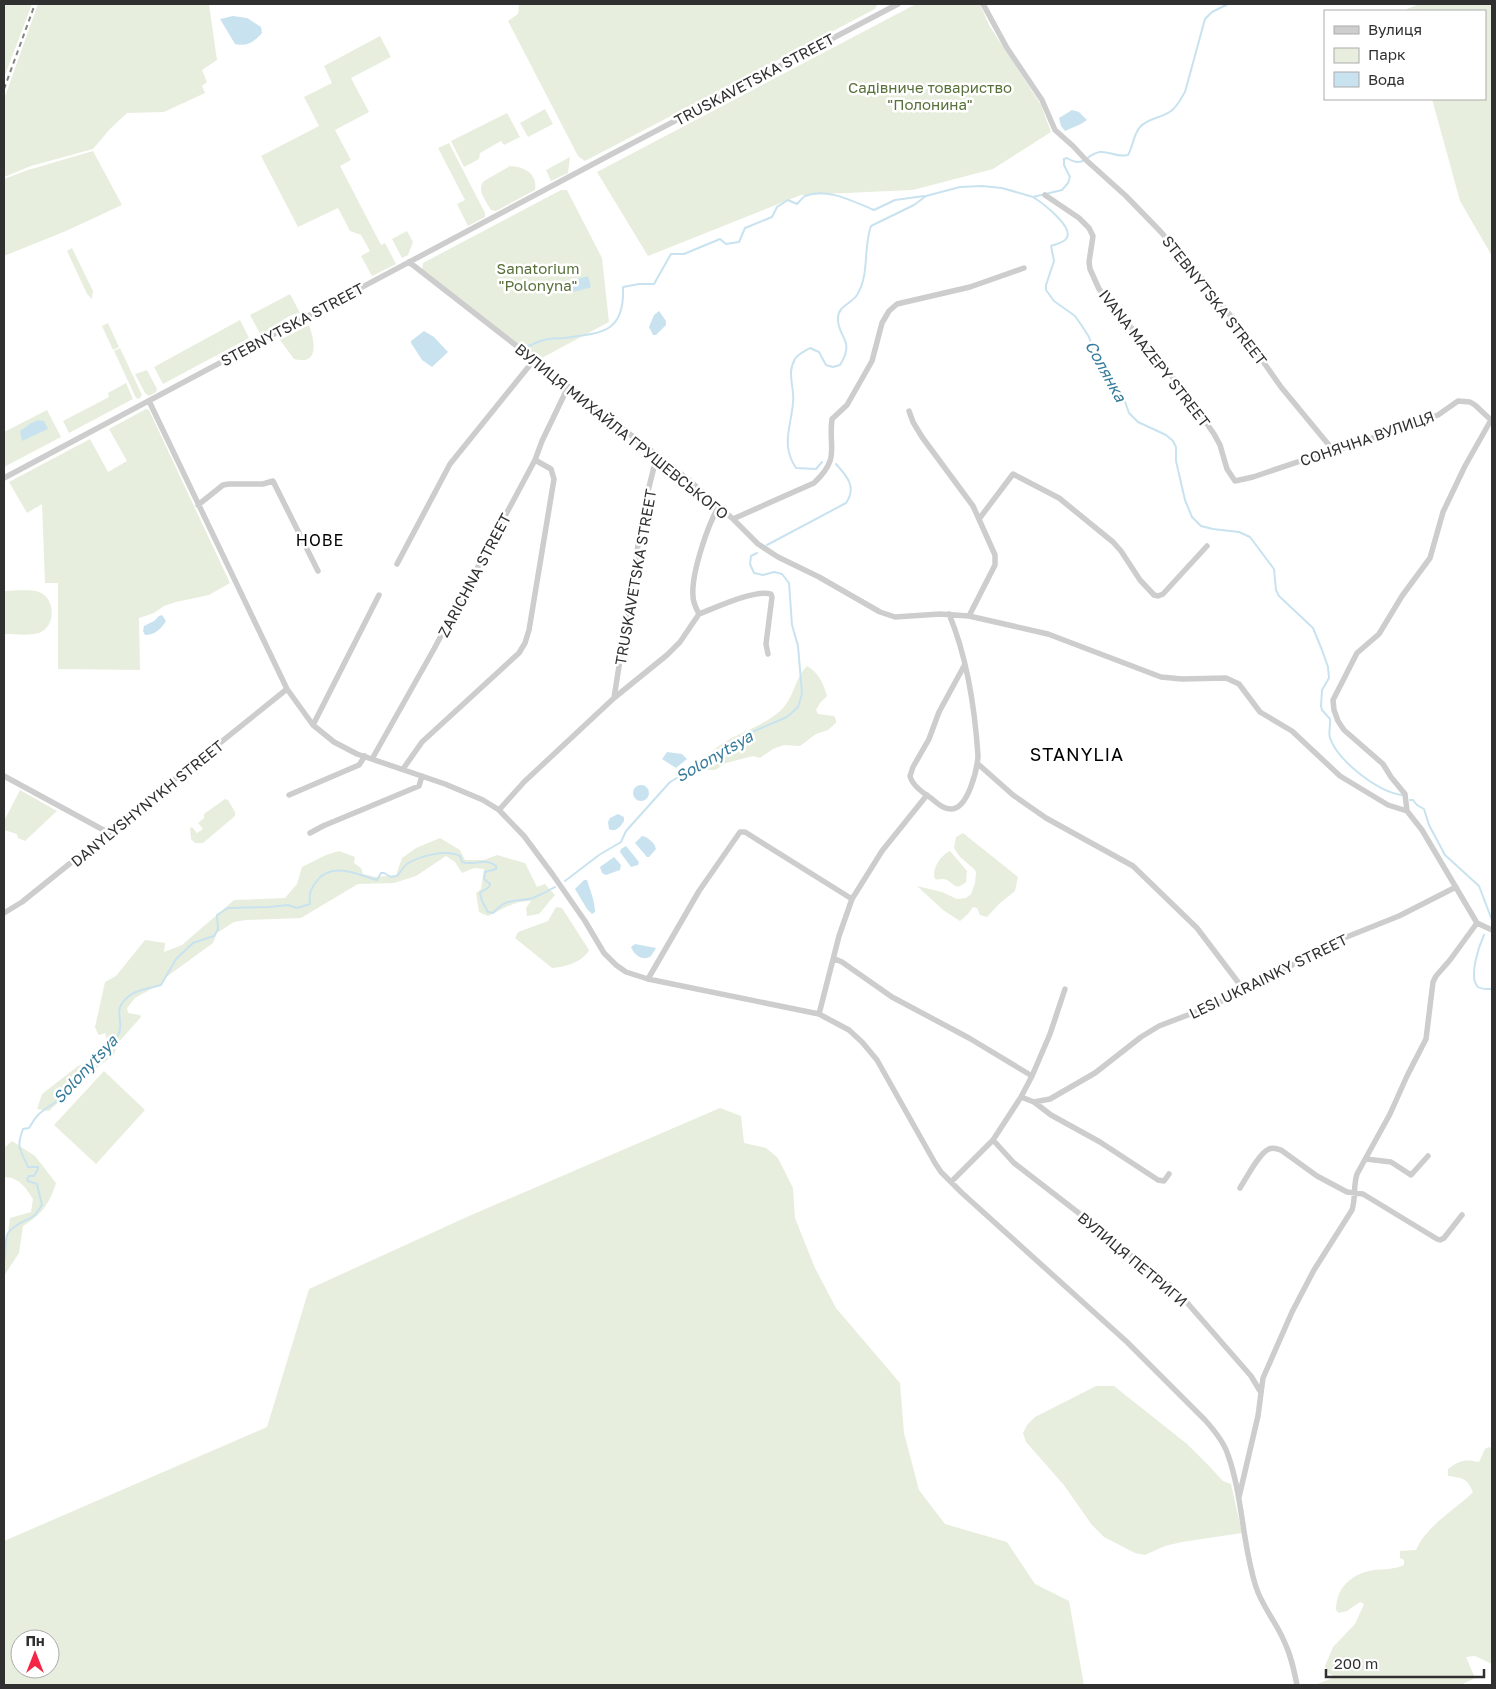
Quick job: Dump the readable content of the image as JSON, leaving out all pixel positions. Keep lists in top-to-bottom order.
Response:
{
  "streets": {
    "street": [
      "TRUSKAVETSKA STREET",
      "STEBNYTSKA STREET",
      "IVANA MAZEPY STREET",
      "ВУЛИЦЯ МИХАЙЛА ГРУШЕВСЬКОГО",
      "СОНЯЧНА ВУЛИЦЯ",
      "ZARICHNA STREET",
      "DANYLYSHYNYKH STREET",
      "LESI UKRAINKY STREET",
      "ВУЛИЦЯ ПЕТРИГИ"
    ]
  },
  "crossings": [
    ["TRUSKAVETSKA STREET", "STEBNYTSKA STREET"],
    ["TRUSKAVETSKA STREET", "ВУЛИЦЯ МИХАЙЛА ГРУШЕВСЬКОГО"],
    ["STEBNYTSKA STREET", "ВУЛИЦЯ МИХАЙЛА ГРУШЕВСЬКОГО"],
    ["STEBNYTSKA STREET", "СОНЯЧНА ВУЛИЦЯ"],
    ["IVANA MAZEPY STREET", "СОНЯЧНА ВУЛИЦЯ"],
    ["ВУЛИЦЯ МИХАЙЛА ГРУШЕВСЬКОГО", "ZARICHNA STREET"]
  ],
  "districts": ["НОВЕ", "STANYLIA"],
  "water": ["Солянка", "Solonytsya"],
  "parks": ["Садівниче товариство \"Полонина\"", "Sanatorium \"Polonyna\""],
  "legend": ["Вулиця", "Парк", "Вода"],
  "scale_bar": "200 m",
  "north": "top"
}
